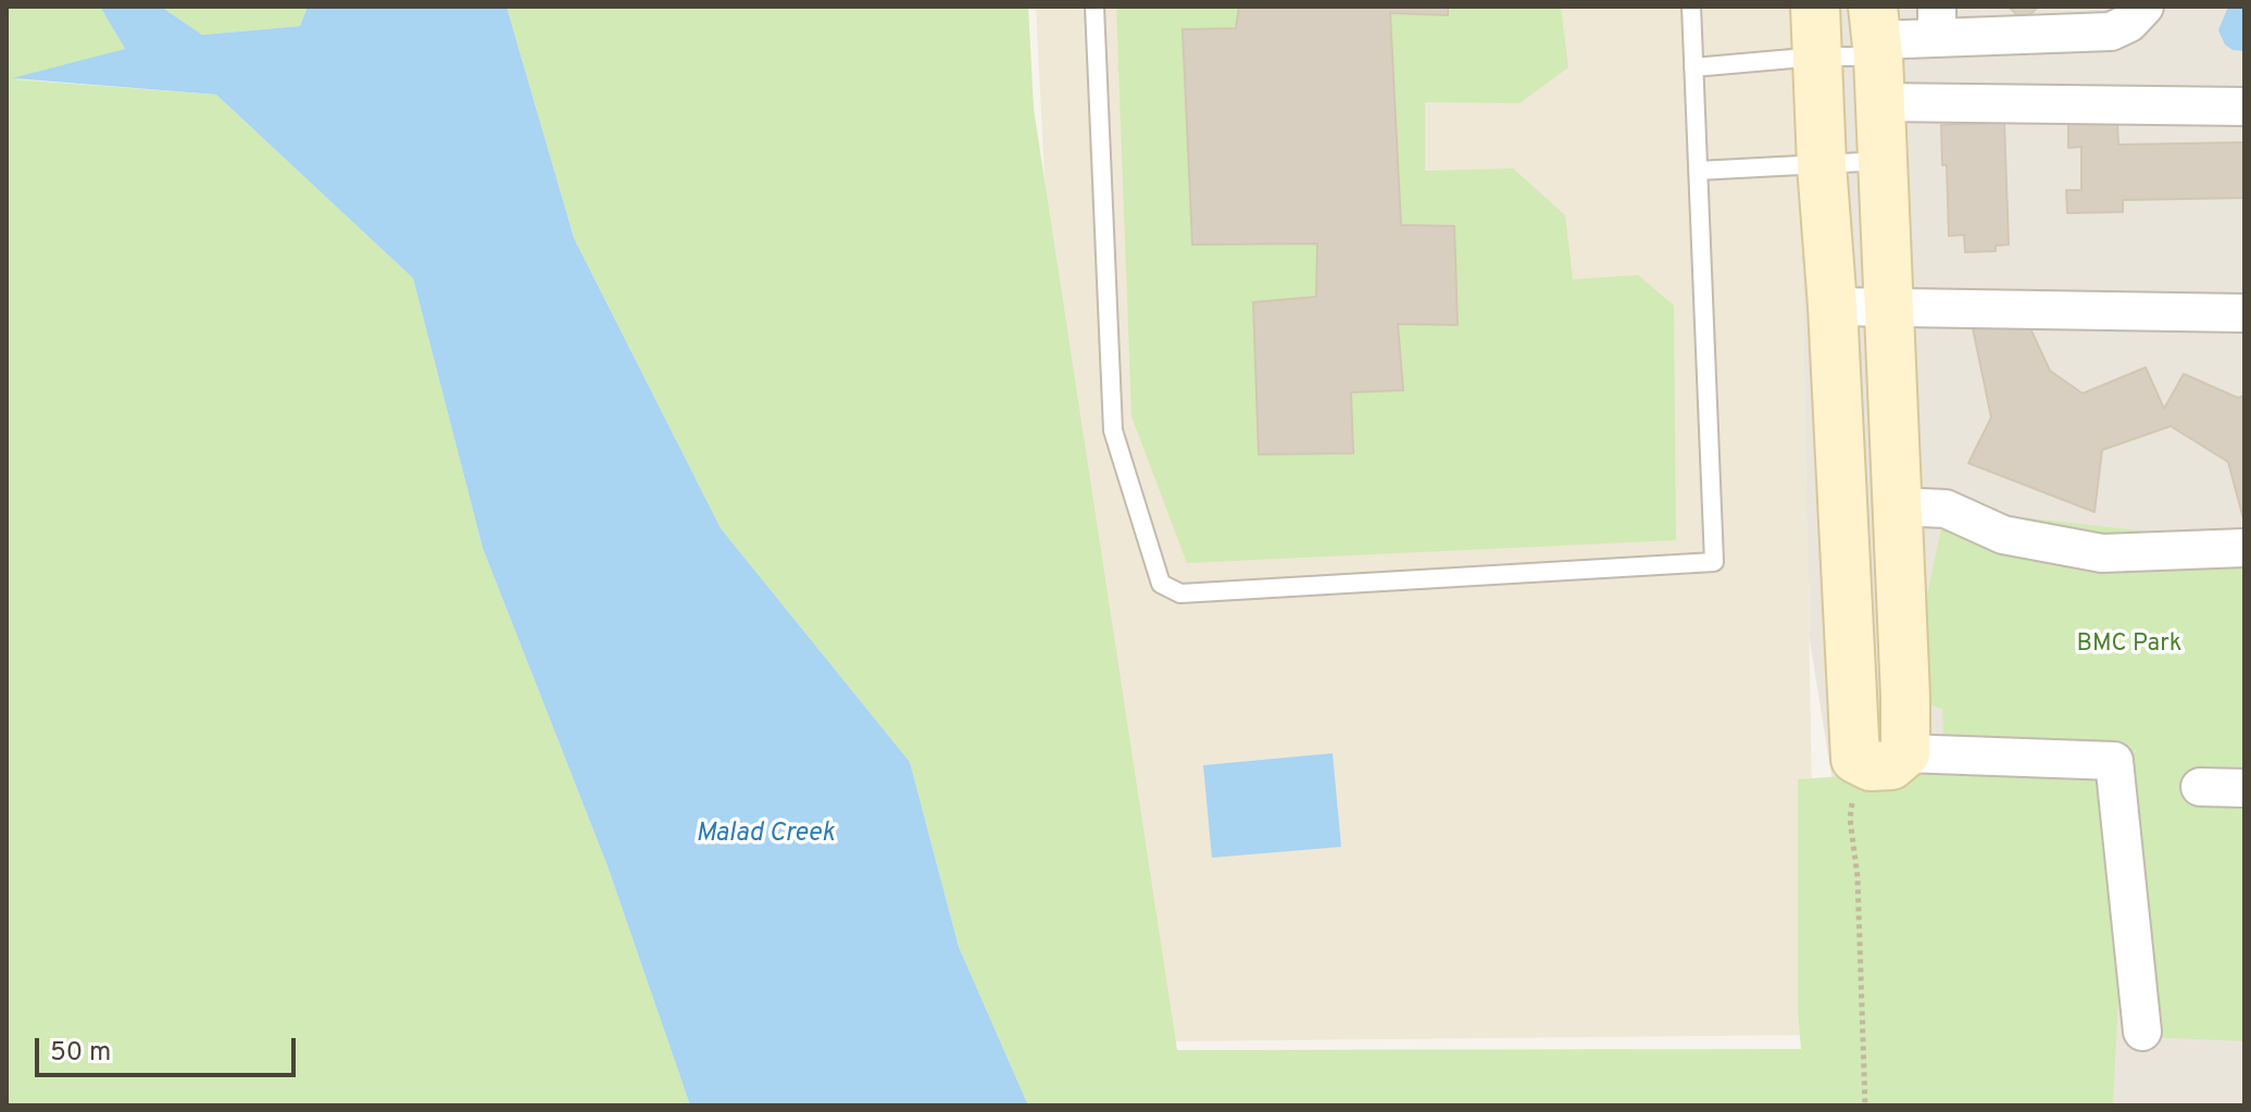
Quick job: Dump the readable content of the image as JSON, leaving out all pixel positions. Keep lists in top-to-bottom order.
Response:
{
  "water": ["Malad Creek"],
  "parks": ["BMC Park"],
  "scale_bar": "50 m"
}
